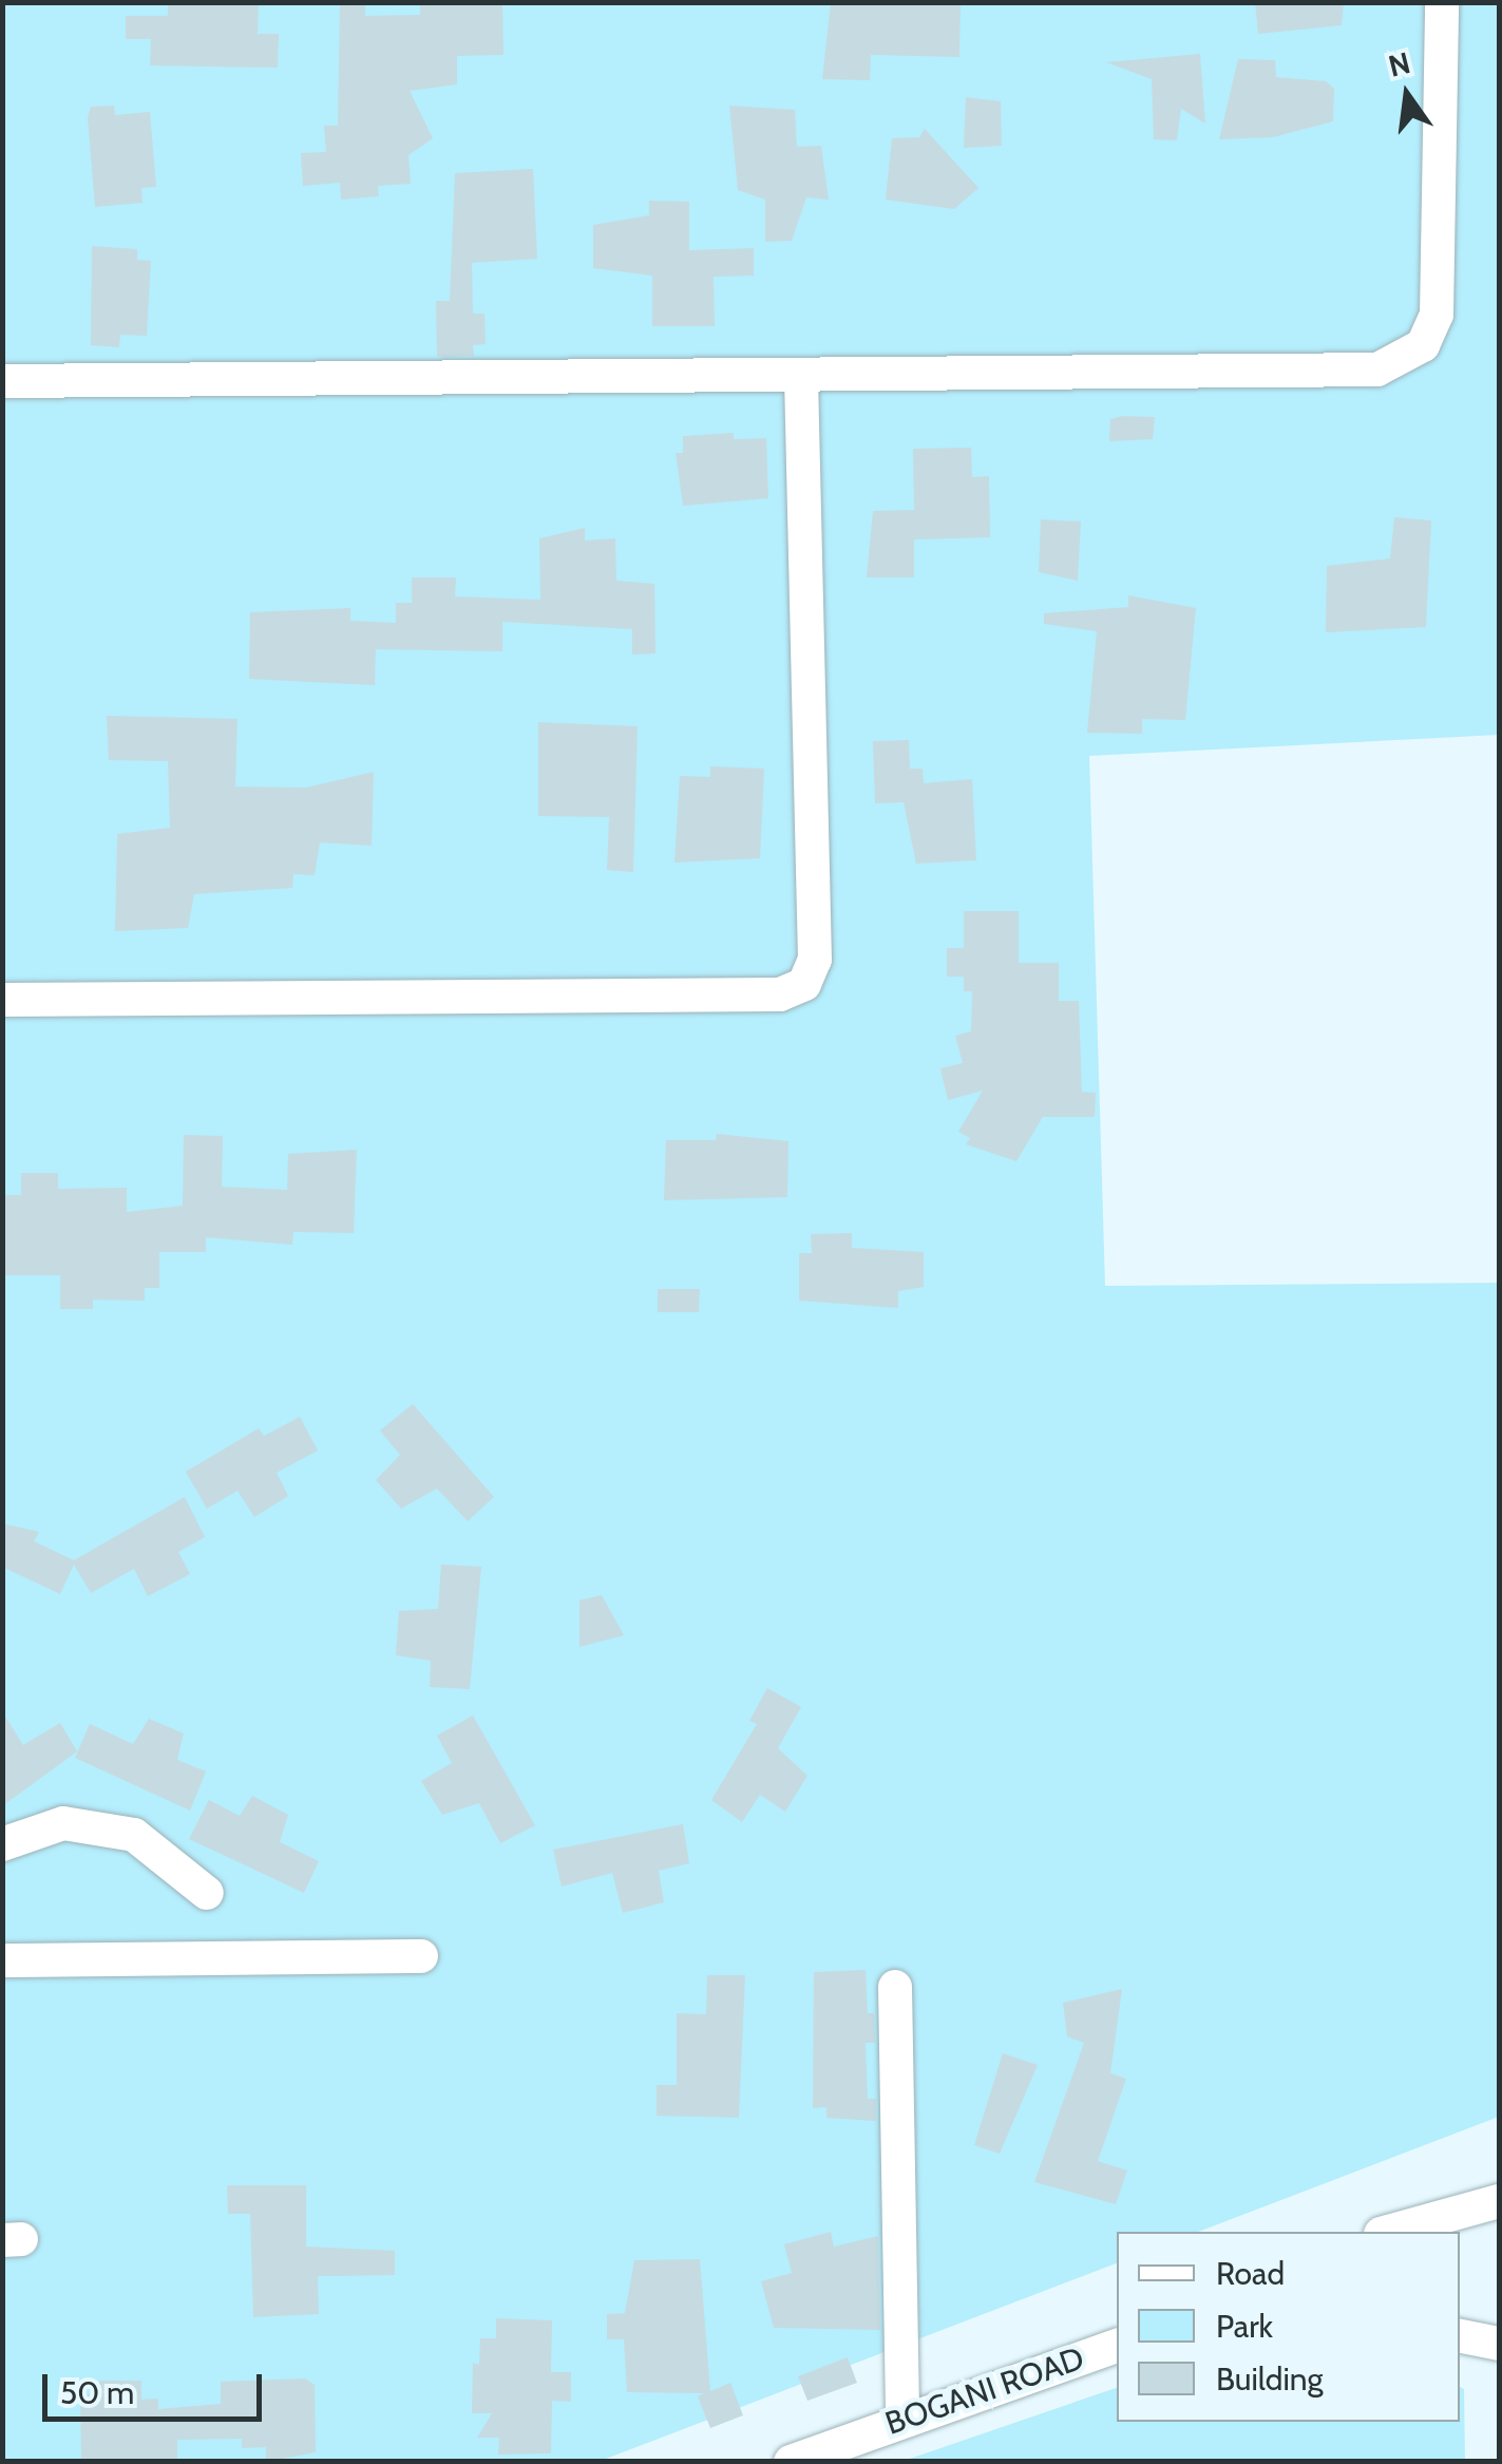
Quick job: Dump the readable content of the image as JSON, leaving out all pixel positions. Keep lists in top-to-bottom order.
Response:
{
  "streets": {
    "street": ["BOGANI ROAD"]
  },
  "legend": ["Road", "Park", "Building"],
  "scale_bar": "50 m",
  "north": "top"
}
